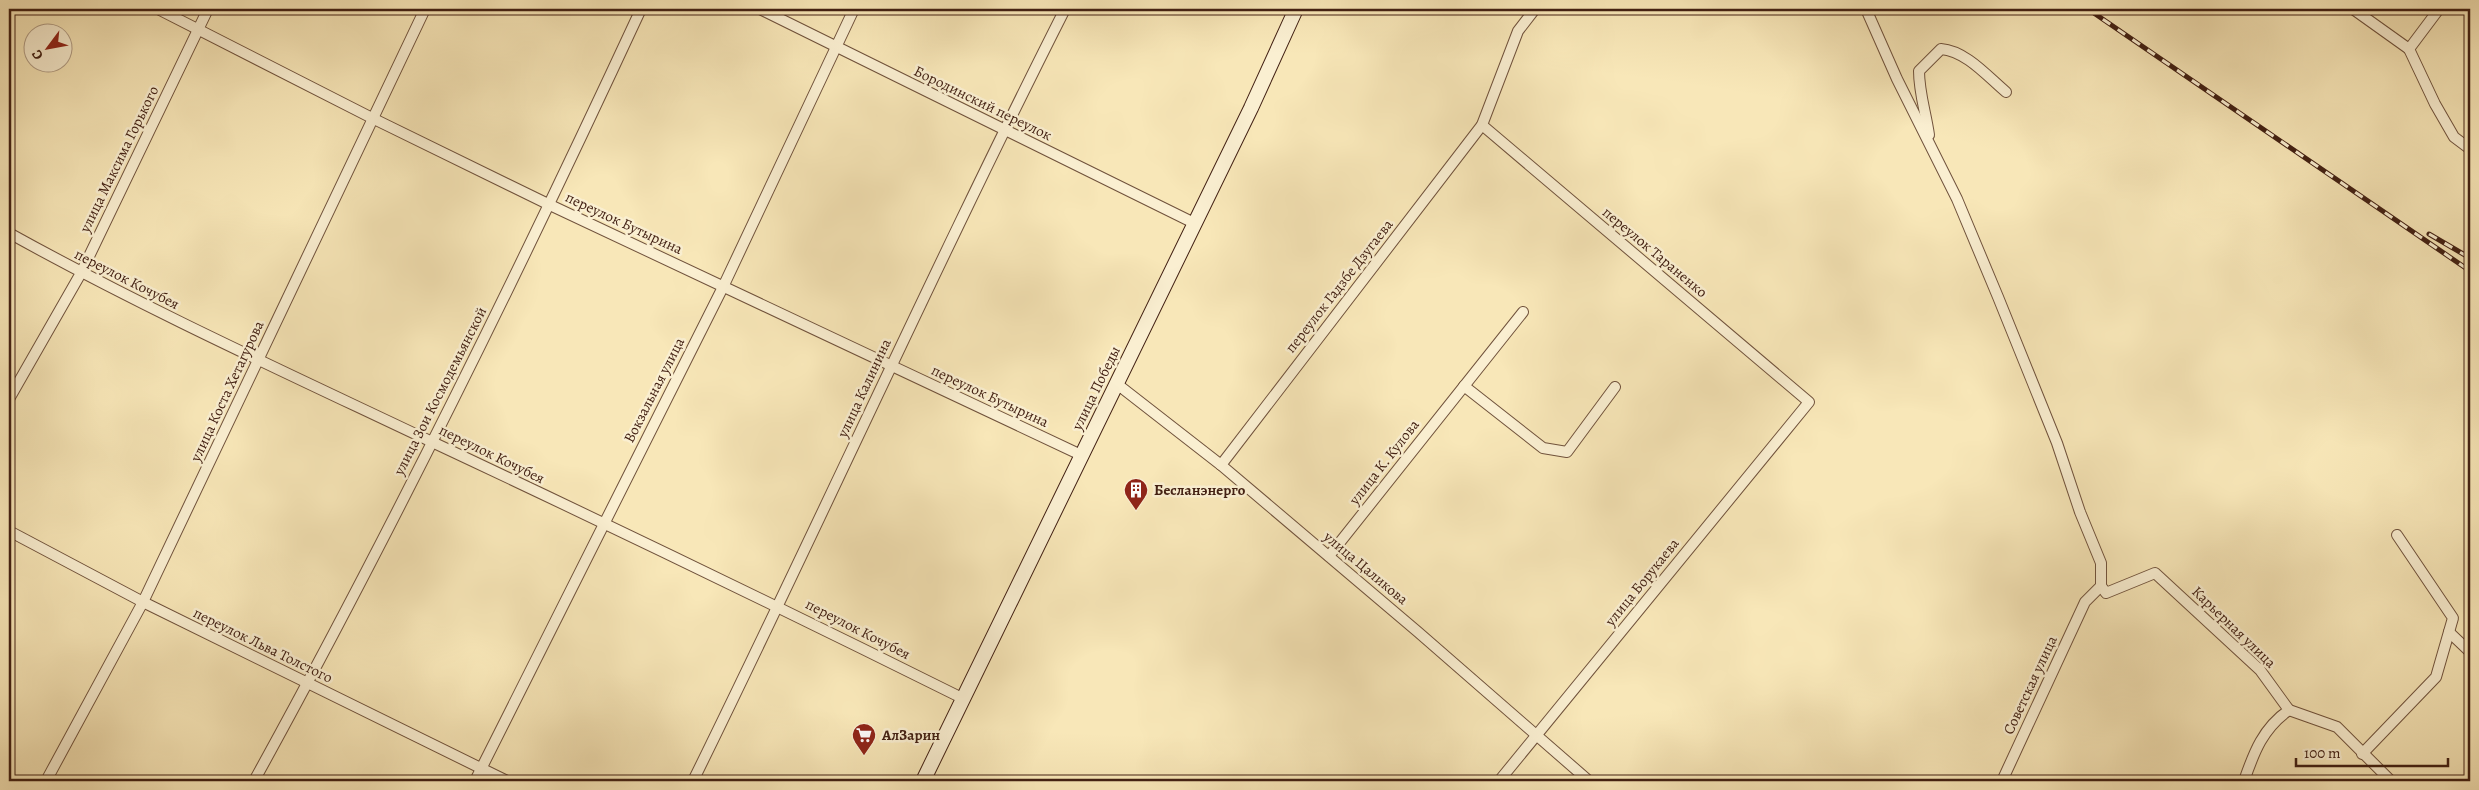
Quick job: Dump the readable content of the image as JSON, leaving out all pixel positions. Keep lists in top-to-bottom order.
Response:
{
  "streets": {
    "main road": ["улица Победы"],
    "street": [
      "Бородинский переулок",
      "улица Максима Горького",
      "переулок Бутырина",
      "переулок Тараненко",
      "переулок Кочубея",
      "переулок Гадзбе Дзугаева",
      "улица Калинина",
      "Вокзальная улица",
      "улица Коста Хетагурова",
      "улица Зои Космодемьянской",
      "улица К. Кулова",
      "улица Цаликова",
      "улица Борукаева",
      "Карьерная улица",
      "переулок Льва Толстого",
      "Советская улица"
    ]
  },
  "crossings": [
    ["Бородинский переулок", "улица Калинина"],
    ["Бородинский переулок", "улица Победы"],
    ["Бородинский переулок", "Вокзальная улица"],
    ["улица Максима Горького", "переулок Бутырина"],
    ["улица Максима Горького", "переулок Кочубея"],
    ["переулок Бутырина", "улица Калинина"],
    ["переулок Бутырина", "улица Победы"],
    ["переулок Бутырина", "Вокзальная улица"],
    ["переулок Бутырина", "улица Коста Хетагурова"],
    ["переулок Бутырина", "улица Зои Космодемьянской"],
    ["переулок Тараненко", "переулок Гадзбе Дзугаева"],
    ["переулок Тараненко", "улица Борукаева"],
    ["переулок Кочубея", "улица Калинина"],
    ["переулок Кочубея", "улица Победы"],
    ["переулок Кочубея", "Вокзальная улица"],
    ["переулок Кочубея", "улица Коста Хетагурова"],
    ["переулок Кочубея", "улица Зои Космодемьянской"],
    ["переулок Гадзбе Дзугаева", "улица Цаликова"],
    ["улица Победы", "улица Цаликова"],
    ["Вокзальная улица", "переулок Льва Толстого"],
    ["улица Коста Хетагурова", "переулок Льва Толстого"],
    ["улица Зои Космодемьянской", "переулок Льва Толстого"],
    ["улица К. Кулова", "улица Цаликова"],
    ["улица Цаликова", "улица Борукаева"],
    ["Карьерная улица", "Советская улица"]
  ],
  "places": {
    "building": ["Бесланэнерго"],
    "supermarket": ["АлЗарин"]
  },
  "scale_bar": "100 m",
  "north": "bottom left"
}
